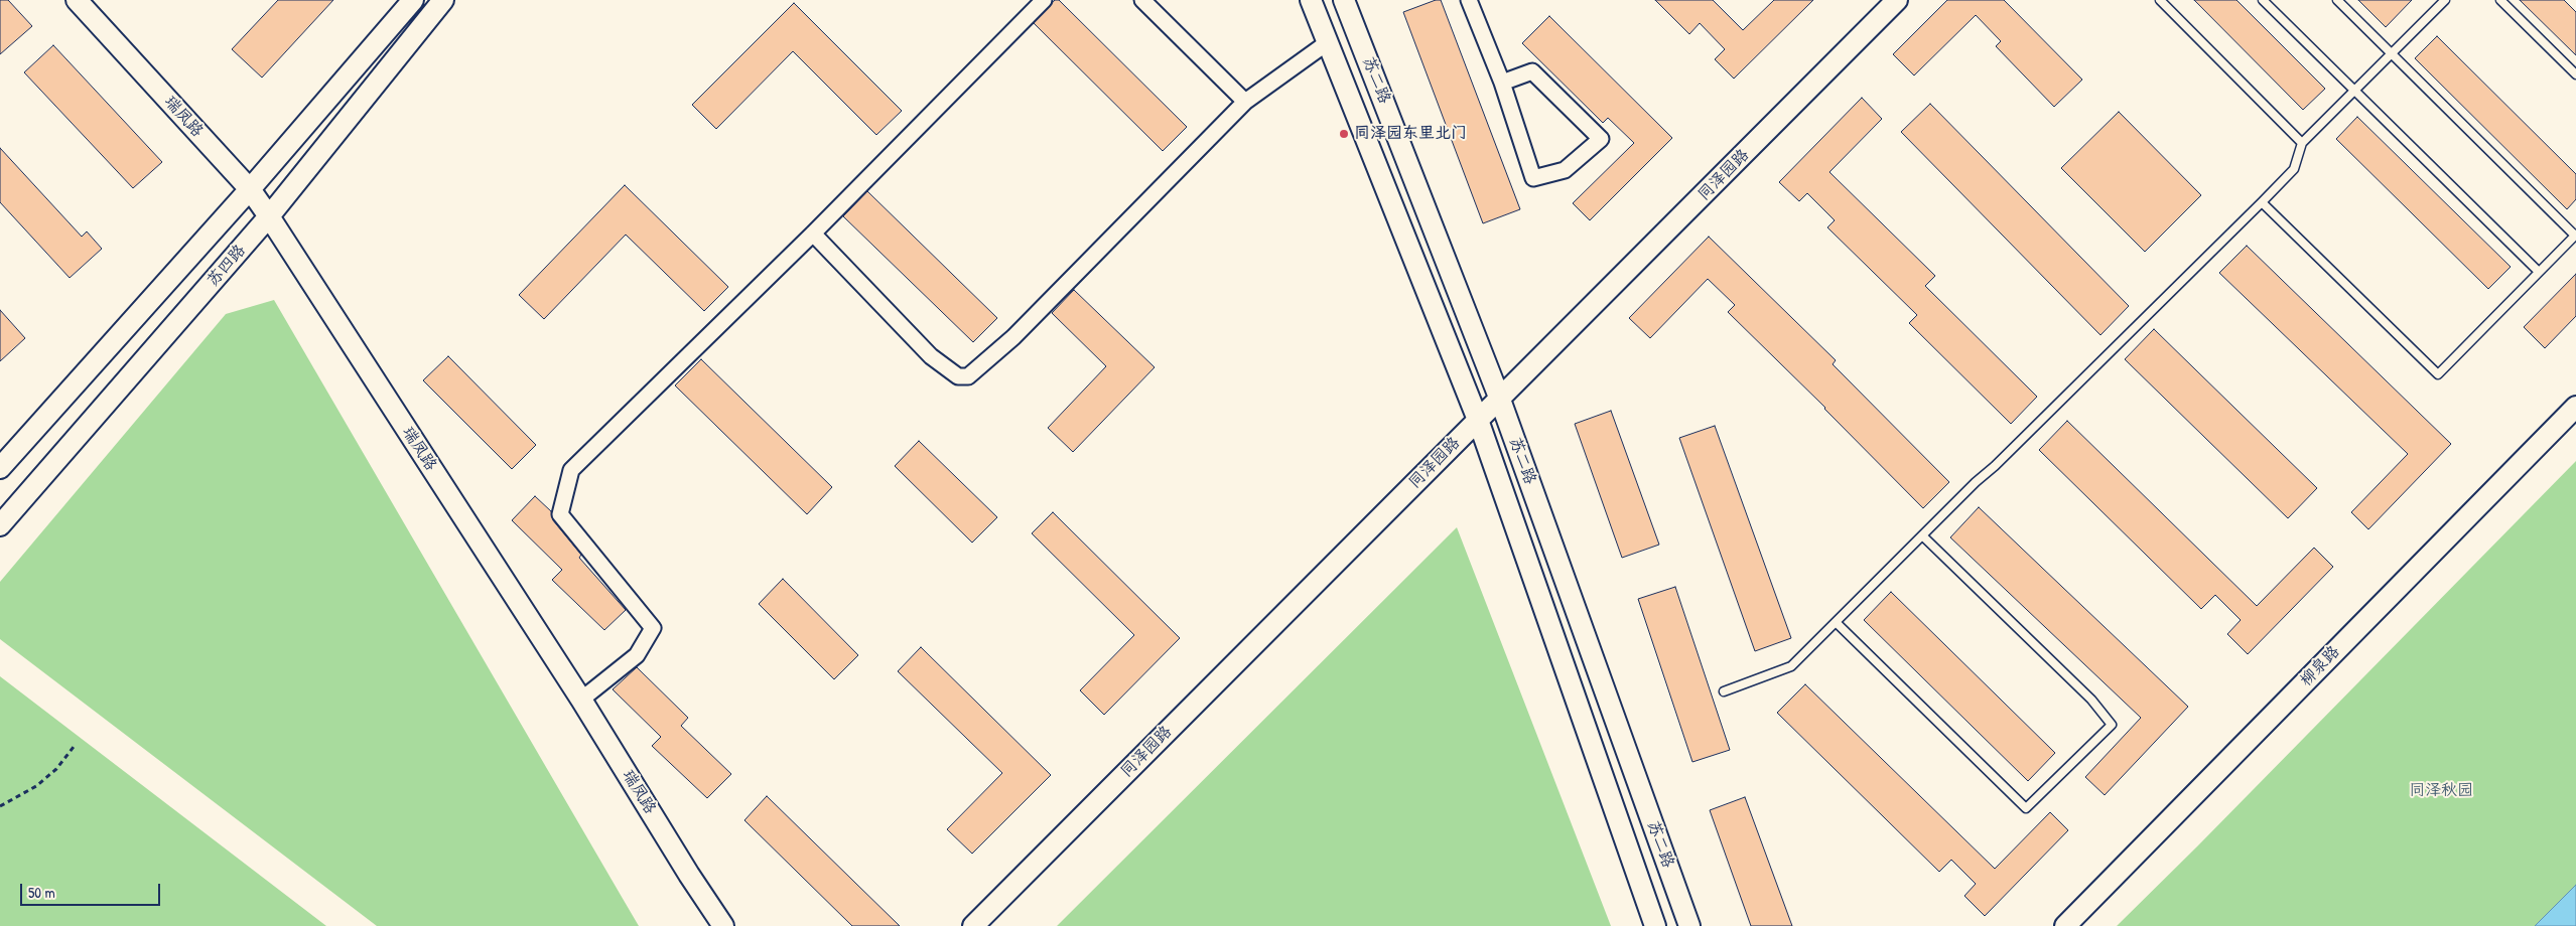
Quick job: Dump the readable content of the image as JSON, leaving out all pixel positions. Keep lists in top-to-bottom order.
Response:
{
  "streets": {
    "street": [
      "苏二路",
      "瑞凤路",
      "同泽园路",
      "苏四路",
      "柳泉路"
    ]
  },
  "crossings": [
    ["苏二路", "同泽园路"],
    ["瑞凤路", "苏四路"]
  ],
  "parks": ["同泽秋园"],
  "places": ["同泽园东里北门"],
  "scale_bar": "50 m"
}
